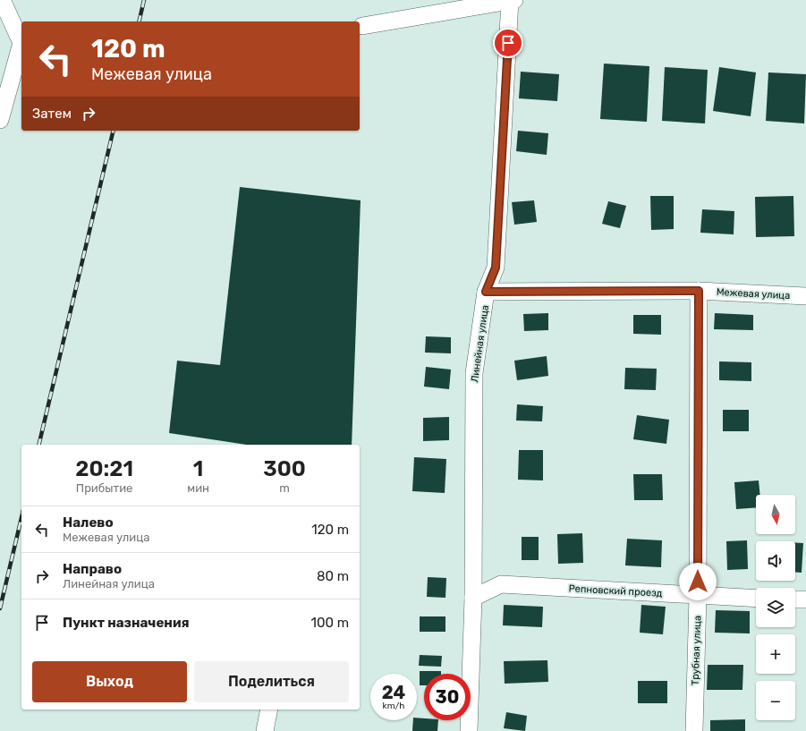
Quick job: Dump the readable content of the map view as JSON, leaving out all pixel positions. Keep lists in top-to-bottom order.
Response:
{
  "streets": {
    "street": [
      "Межевая улица",
      "Линейная улица",
      "Репновский проезд",
      "Трубная улица"
    ]
  },
  "crossings": [
    ["Межевая улица", "Линейная улица"],
    ["Межевая улица", "Трубная улица"],
    ["Линейная улица", "Репновский проезд"],
    ["Репновский проезд", "Трубная улица"]
  ],
  "north": "bottom",
  "page": {
    "turn": ["120 m", "Межевая улица"],
    "then": "Затем",
    "eta": [
      "20:21",
      "Прибытие",
      "1",
      "мин",
      "300",
      "m"
    ],
    "map_buttons": ["+", "−"],
    "list": [
      {
        "name": "Налево",
        "note": "Межевая улица",
        "value": "120 m"
      },
      {
        "name": "Направо",
        "note": "Линейная улица",
        "value": "80 m"
      },
      {
        "name": "Пункт назначения",
        "value": "100 m"
      }
    ],
    "buttons": ["Выход", "Поделиться"],
    "speed": "24 km/h",
    "limit": "30"
  }
}
